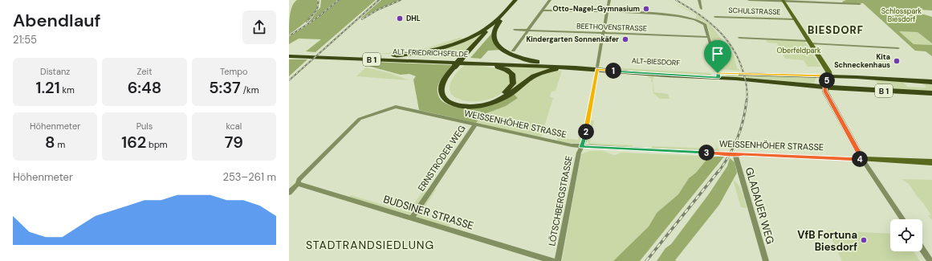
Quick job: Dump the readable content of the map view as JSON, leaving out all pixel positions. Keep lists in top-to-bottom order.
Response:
{
  "streets": {
    "main road": ["ALT-FRIEDRICHSFELDE", "B 1", "ALT-BIESDORF"],
    "street": [
      "SCHULSTRASSE",
      "BEETHOVENSTRASSE",
      "WEISSENHÖHER STRASSE",
      "ERNSTRODER WEG",
      "LÖTSCHBERGSTRASSE",
      "GLADAUER WEG",
      "BUDSINER STRASSE"
    ]
  },
  "crossings": [
    ["BEETHOVENSTRASSE", "LÖTSCHBERGSTRASSE"],
    ["ALT-FRIEDRICHSFELDE", "ALT-BIESDORF"],
    ["ALT-BIESDORF", "LÖTSCHBERGSTRASSE"],
    ["WEISSENHÖHER STRASSE", "ERNSTRODER WEG"],
    ["WEISSENHÖHER STRASSE", "LÖTSCHBERGSTRASSE"],
    ["WEISSENHÖHER STRASSE", "GLADAUER WEG"],
    ["WEISSENHÖHER STRASSE", "BUDSINER STRASSE"],
    ["ERNSTRODER WEG", "BUDSINER STRASSE"]
  ],
  "districts": ["BIESDORF", "STADTRANDSIEDLUNG"],
  "parks": ["Schlosspark Biesdorf", "Oberfeldpark"],
  "places": [
    "Otto-Nagel-Gymnasium",
    "DHL",
    "Kindergarten Sonnenkäfer",
    "Kita Schneckenhaus",
    "VfB Fortuna Biesdorf"
  ],
  "page": {
    "heading": ["Abendlauf", "21:55"],
    "stats": [
      ["Distanz", "1.21 km"],
      ["Zeit", "6:48"],
      ["Tempo", "5:37 /km"],
      ["Höhenmeter", "8 m"],
      ["Puls", "162 bpm"],
      ["kcal", "79"]
    ],
    "pins": [
      "1",
      "5",
      "2",
      "3",
      "4"
    ],
    "chart": ["Höhenmeter", "253–261 m"]
  }
}
